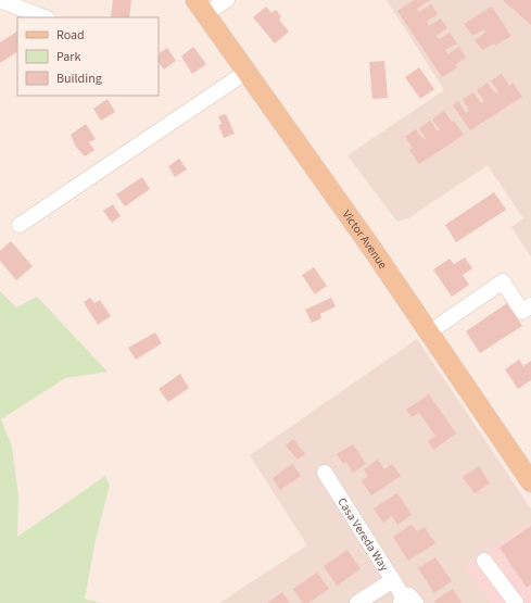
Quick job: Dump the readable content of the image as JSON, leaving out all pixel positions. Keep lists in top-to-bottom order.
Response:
{
  "streets": {
    "main road": ["Victor Avenue"],
    "street": ["Casa Vereda Way"]
  },
  "legend": ["Road", "Park", "Building"]
}
